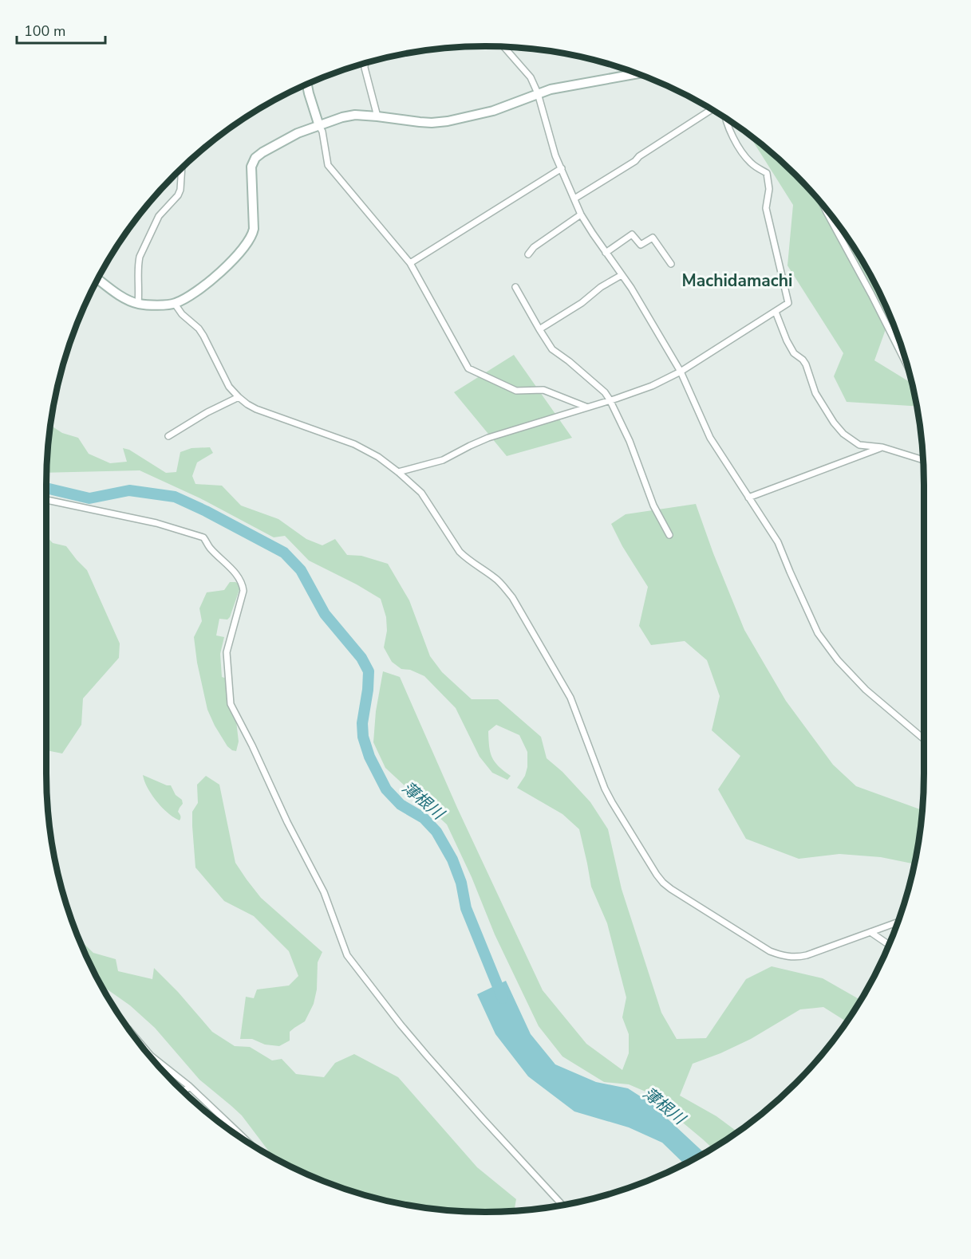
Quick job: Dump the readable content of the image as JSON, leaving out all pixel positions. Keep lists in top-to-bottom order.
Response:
{
  "districts": ["Machidamachi"],
  "water": ["薄根川"],
  "scale_bar": "100 m"
}
